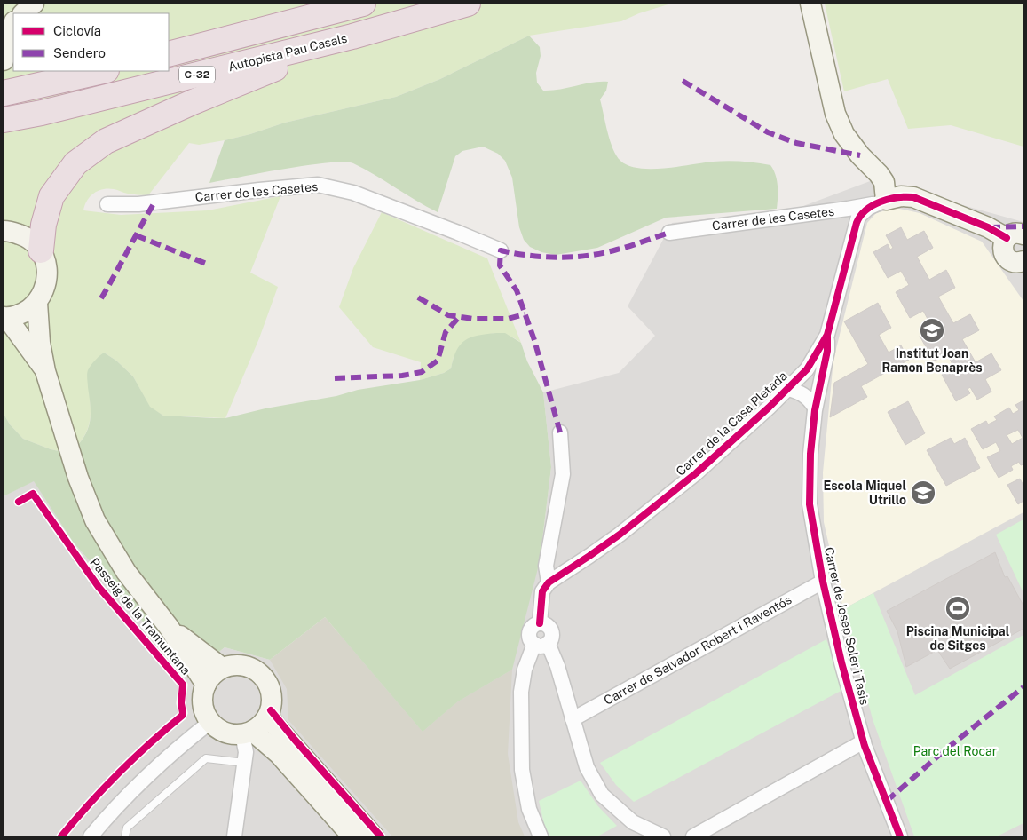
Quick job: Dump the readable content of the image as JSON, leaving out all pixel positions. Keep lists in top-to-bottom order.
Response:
{
  "streets": {
    "highway": ["Autopista Pau Casals", "C-32"],
    "street": [
      "Carrer de les Casetes",
      "Carrer de la Casa Pletada",
      "Passeig de la Tramuntana",
      "Carrer de Josep Soler i Tasis",
      "Carrer de Salvador Robert i Raventós"
    ]
  },
  "crossings": [
    ["Carrer de les Casetes", "Carrer de la Casa Pletada"],
    ["Carrer de la Casa Pletada", "Carrer de Josep Soler i Tasis"],
    ["Carrer de Josep Soler i Tasis", "Carrer de Salvador Robert i Raventós"]
  ],
  "parks": ["Parc del Rocar"],
  "places": {
    "school or university": ["Institut Joan Ramon Benaprès", "Escola Miquel Utrillo"],
    "sports": ["Piscina Municipal de Sitges"]
  },
  "legend": ["Ciclovía", "Sendero"]
}
